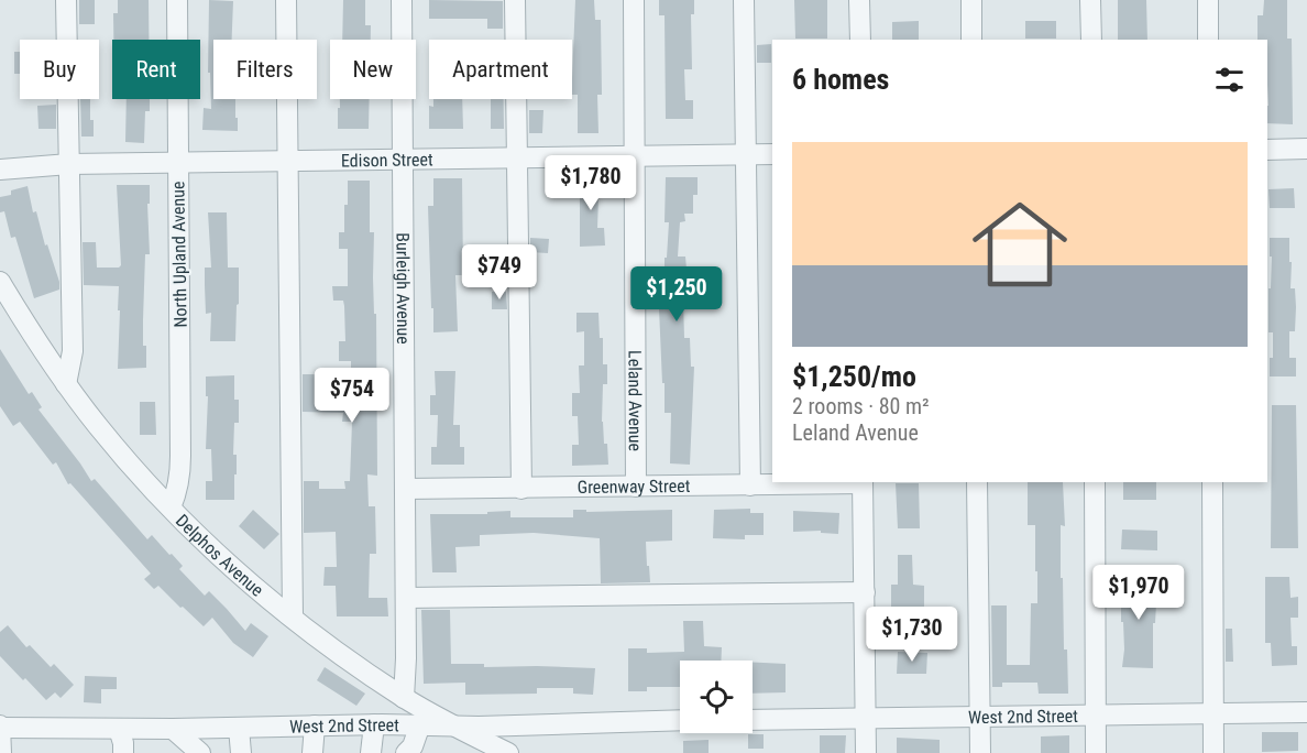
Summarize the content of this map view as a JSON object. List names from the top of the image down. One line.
{"streets":{"street":["Edison Street","North Upland Avenue","Burleigh Avenue","Leland Avenue","Greenway Street","Delphos Avenue","West 2nd Street"]},"crossings":[["Edison Street","North Upland Avenue"],["Edison Street","Burleigh Avenue"],["Edison Street","Leland Avenue"],["North Upland Avenue","Delphos Avenue"],["Burleigh Avenue","Greenway Street"],["Burleigh Avenue","Delphos Avenue"],["Leland Avenue","Greenway Street"],["Delphos Avenue","West 2nd Street"]],"page":{"chip":["Buy","Rent","Filters","New","Apartment"],"heading":"6 homes","list":[{"name":"$1,250/mo","note":"2 rooms · 80 m² · Leland Avenue"}],"price":["$1,780","$749","$1,250","$754","$1,970","$1,730"]}}
